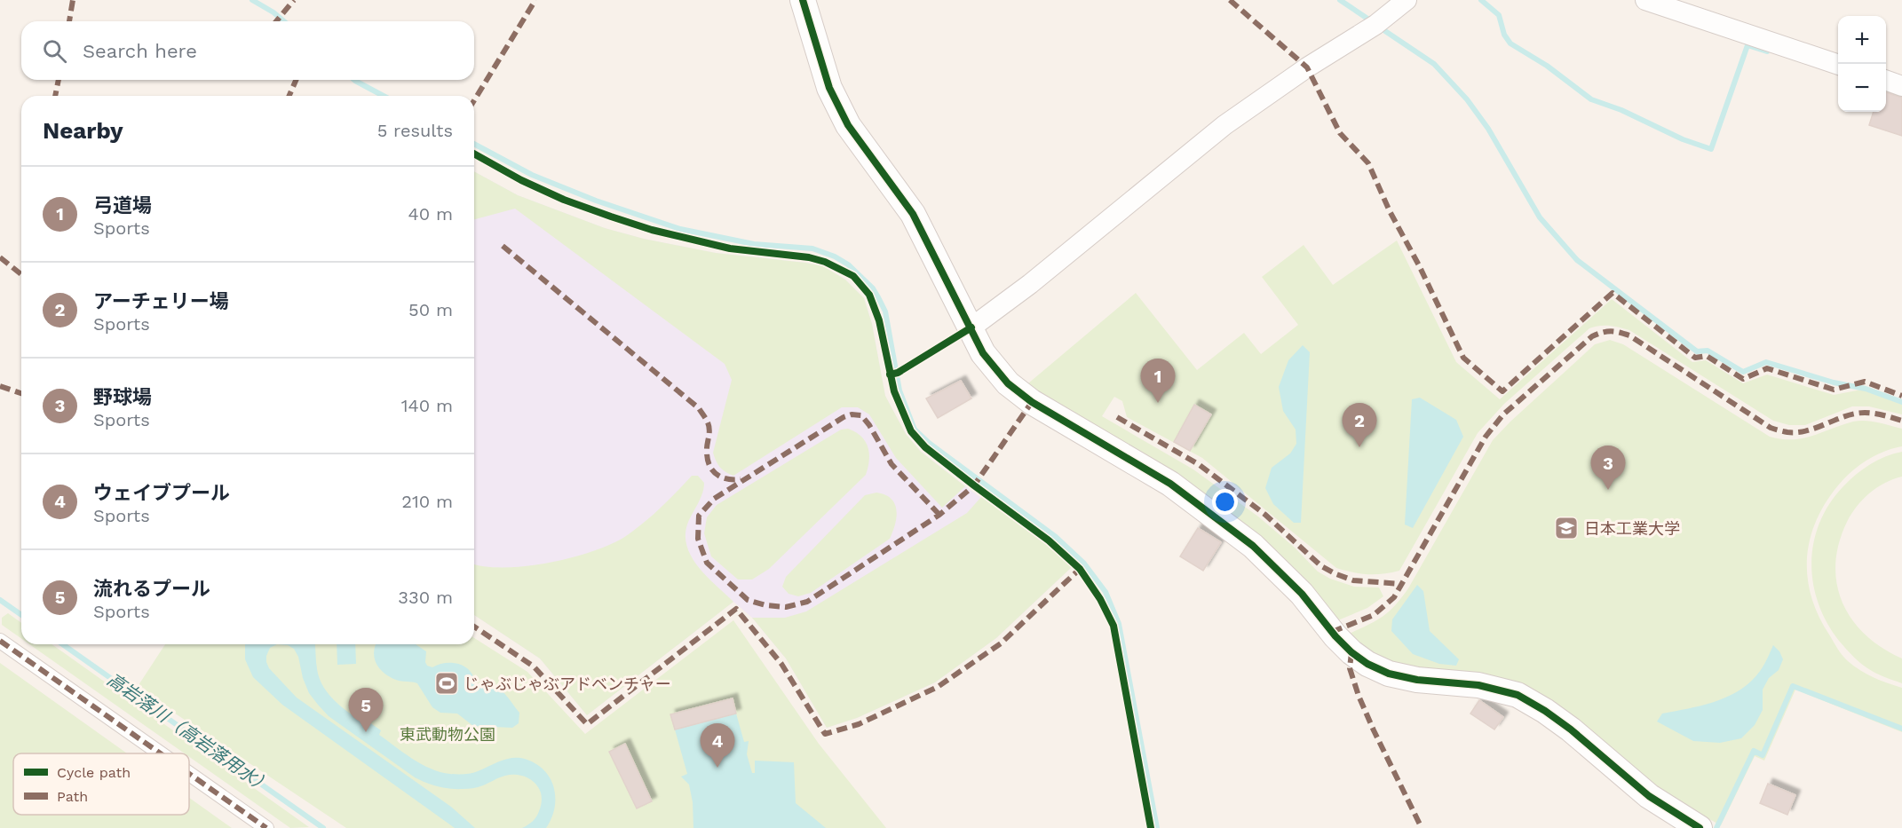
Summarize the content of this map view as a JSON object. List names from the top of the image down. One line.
{"water":["高岩落川（高岩落用水）"],"parks":["東武動物公園"],"places":{"school or university":["日本工業大学"],"sports":["じゃぶじゃぶアドベンチャー"]},"legend":["Cycle path","Path"],"page":{"map_buttons":["+","−"],"search":"Search here","heading":["Nearby","5 results"],"list":[{"mark":"1","name":"弓道場","note":"Sports","value":"40 m"},{"mark":"2","name":"アーチェリー場","note":"Sports","value":"50 m"},{"mark":"3","name":"野球場","note":"Sports","value":"140 m"},{"mark":"4","name":"ウェイブプール","note":"Sports","value":"210 m"},{"mark":"5","name":"流れるプール","note":"Sports","value":"330 m"}],"pins":["1","2","3","5","4"]}}
